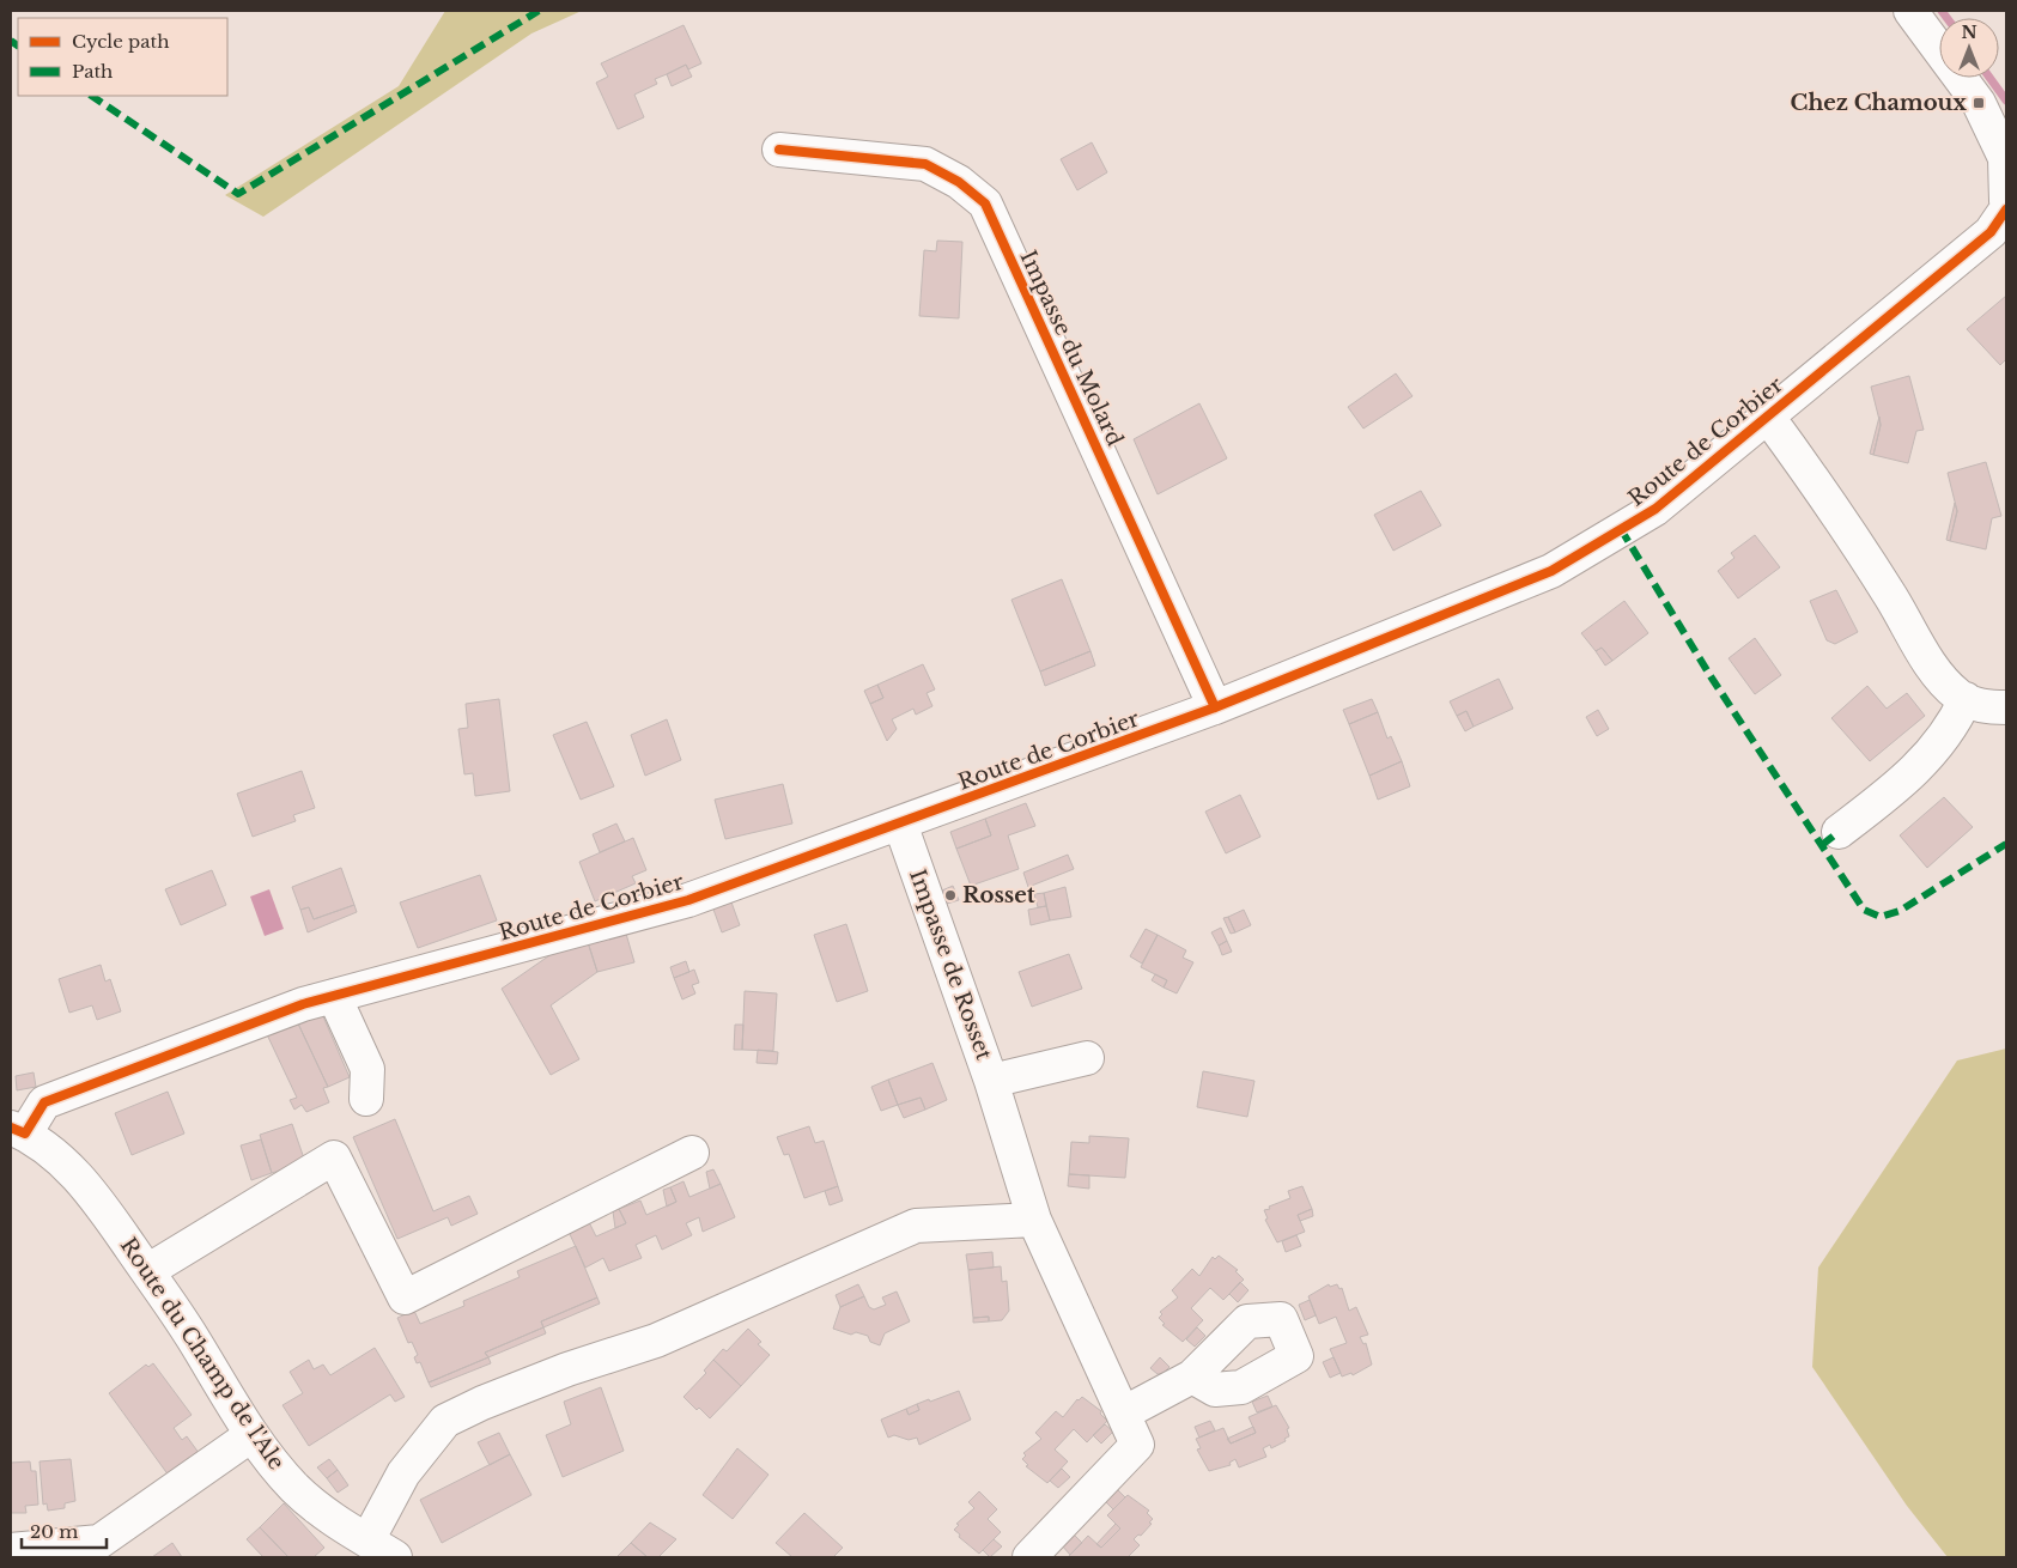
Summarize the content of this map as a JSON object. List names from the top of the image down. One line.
{"streets":{"street":["Impasse du Molard","Route de Corbier","Impasse de Rosset","Route du Champ de l'Ale"]},"crossings":[["Impasse du Molard","Route de Corbier"],["Route de Corbier","Impasse de Rosset"],["Route de Corbier","Route du Champ de l'Ale"]],"places":{"transit":["Chez Chamoux"],"other":["Rosset"]},"legend":["Cycle path","Path"],"scale_bar":"20 m","north":"top"}
